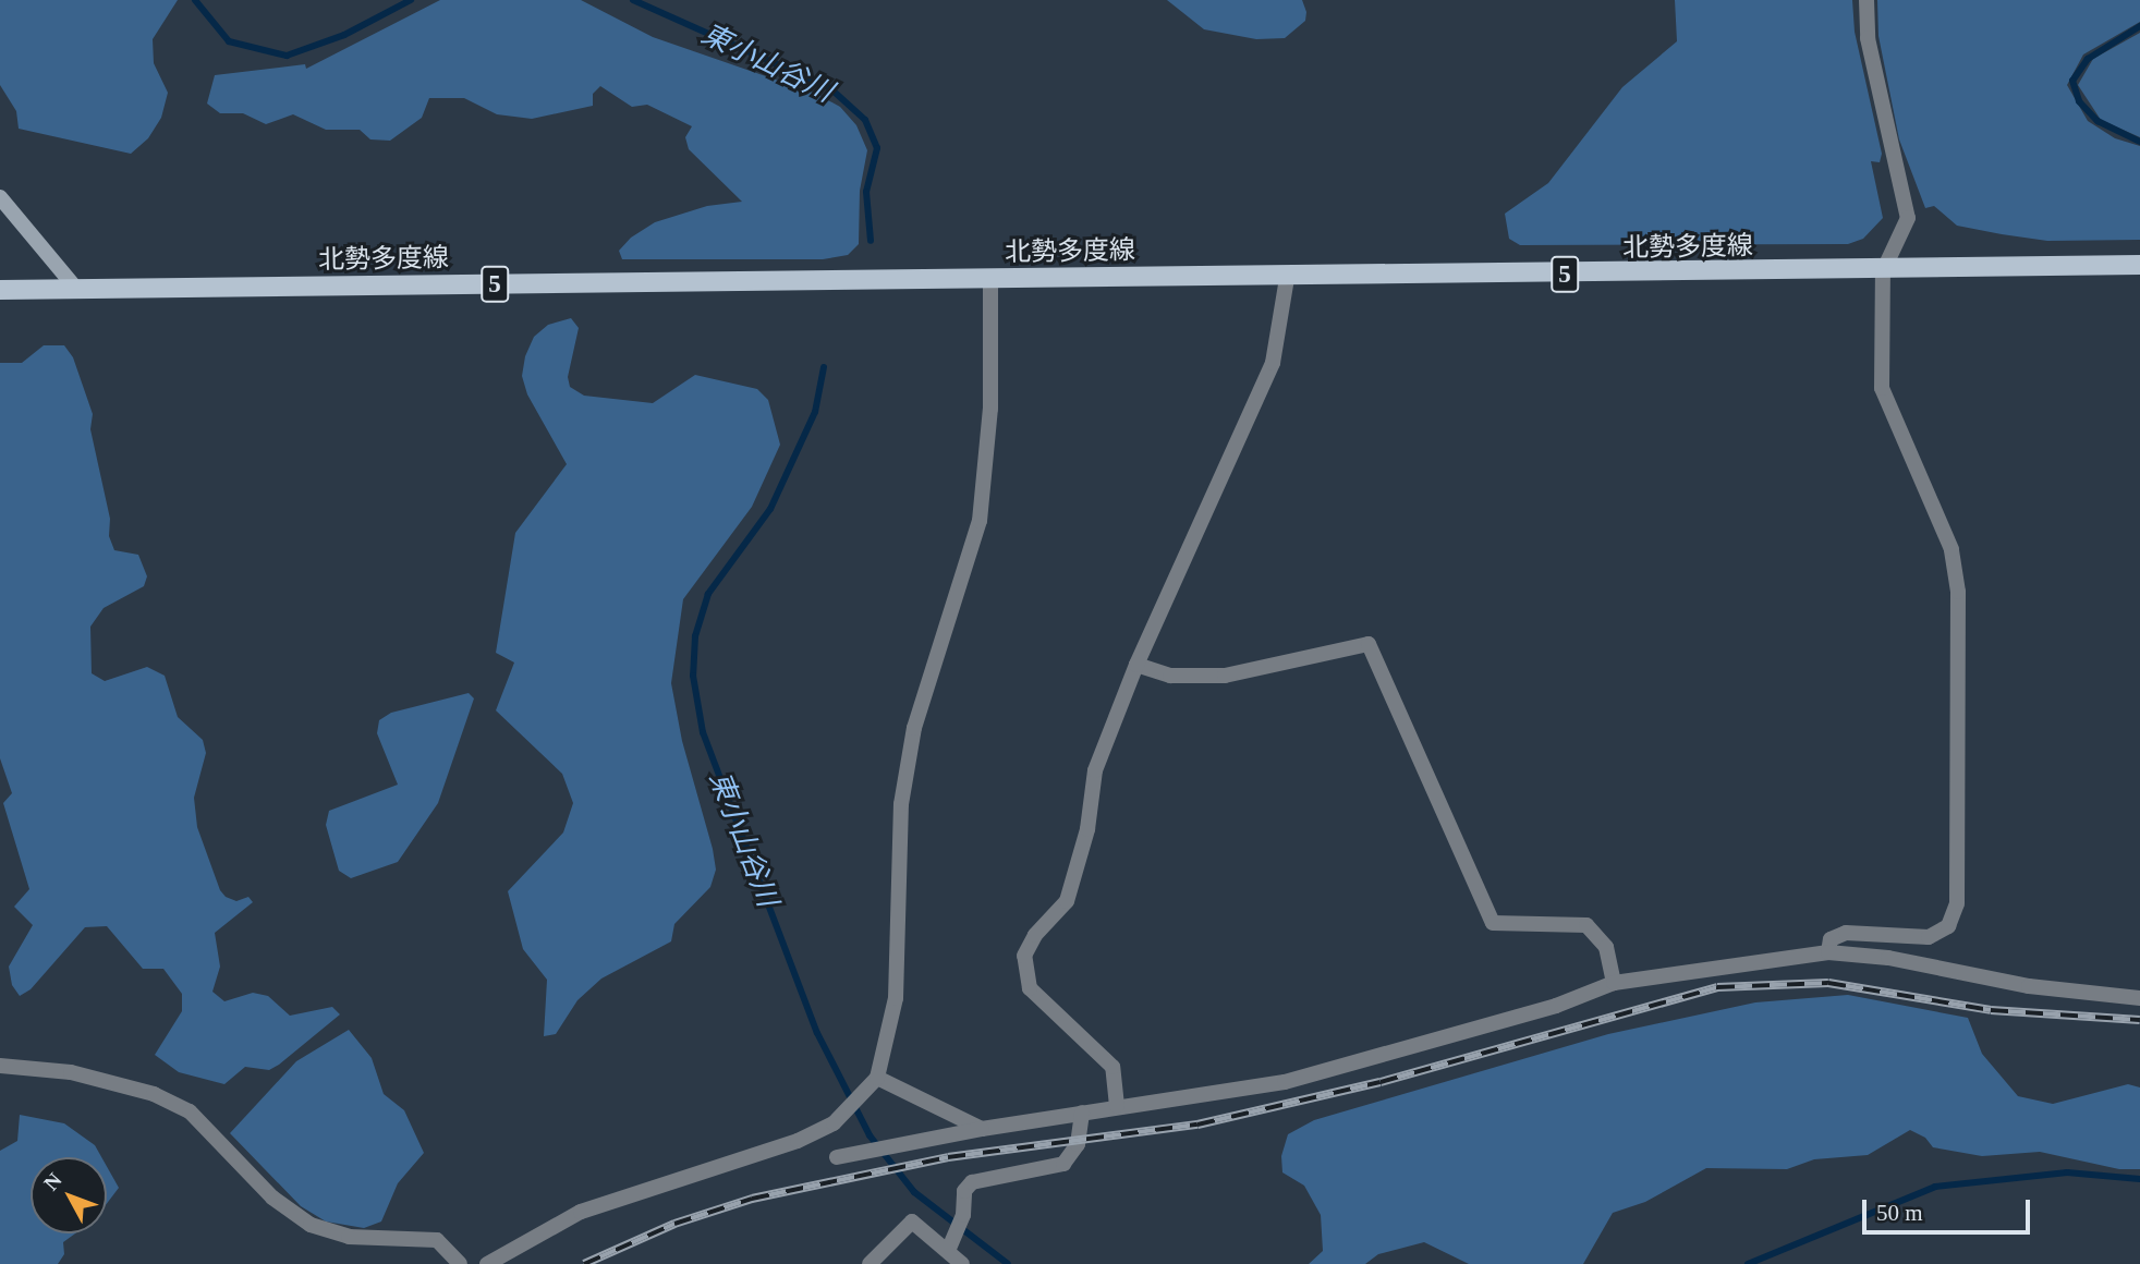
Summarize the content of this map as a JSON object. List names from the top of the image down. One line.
{"streets":{"main road":["北勢多度線","5"]},"water":["東小山谷川"],"scale_bar":"50 m","north":"top left"}
